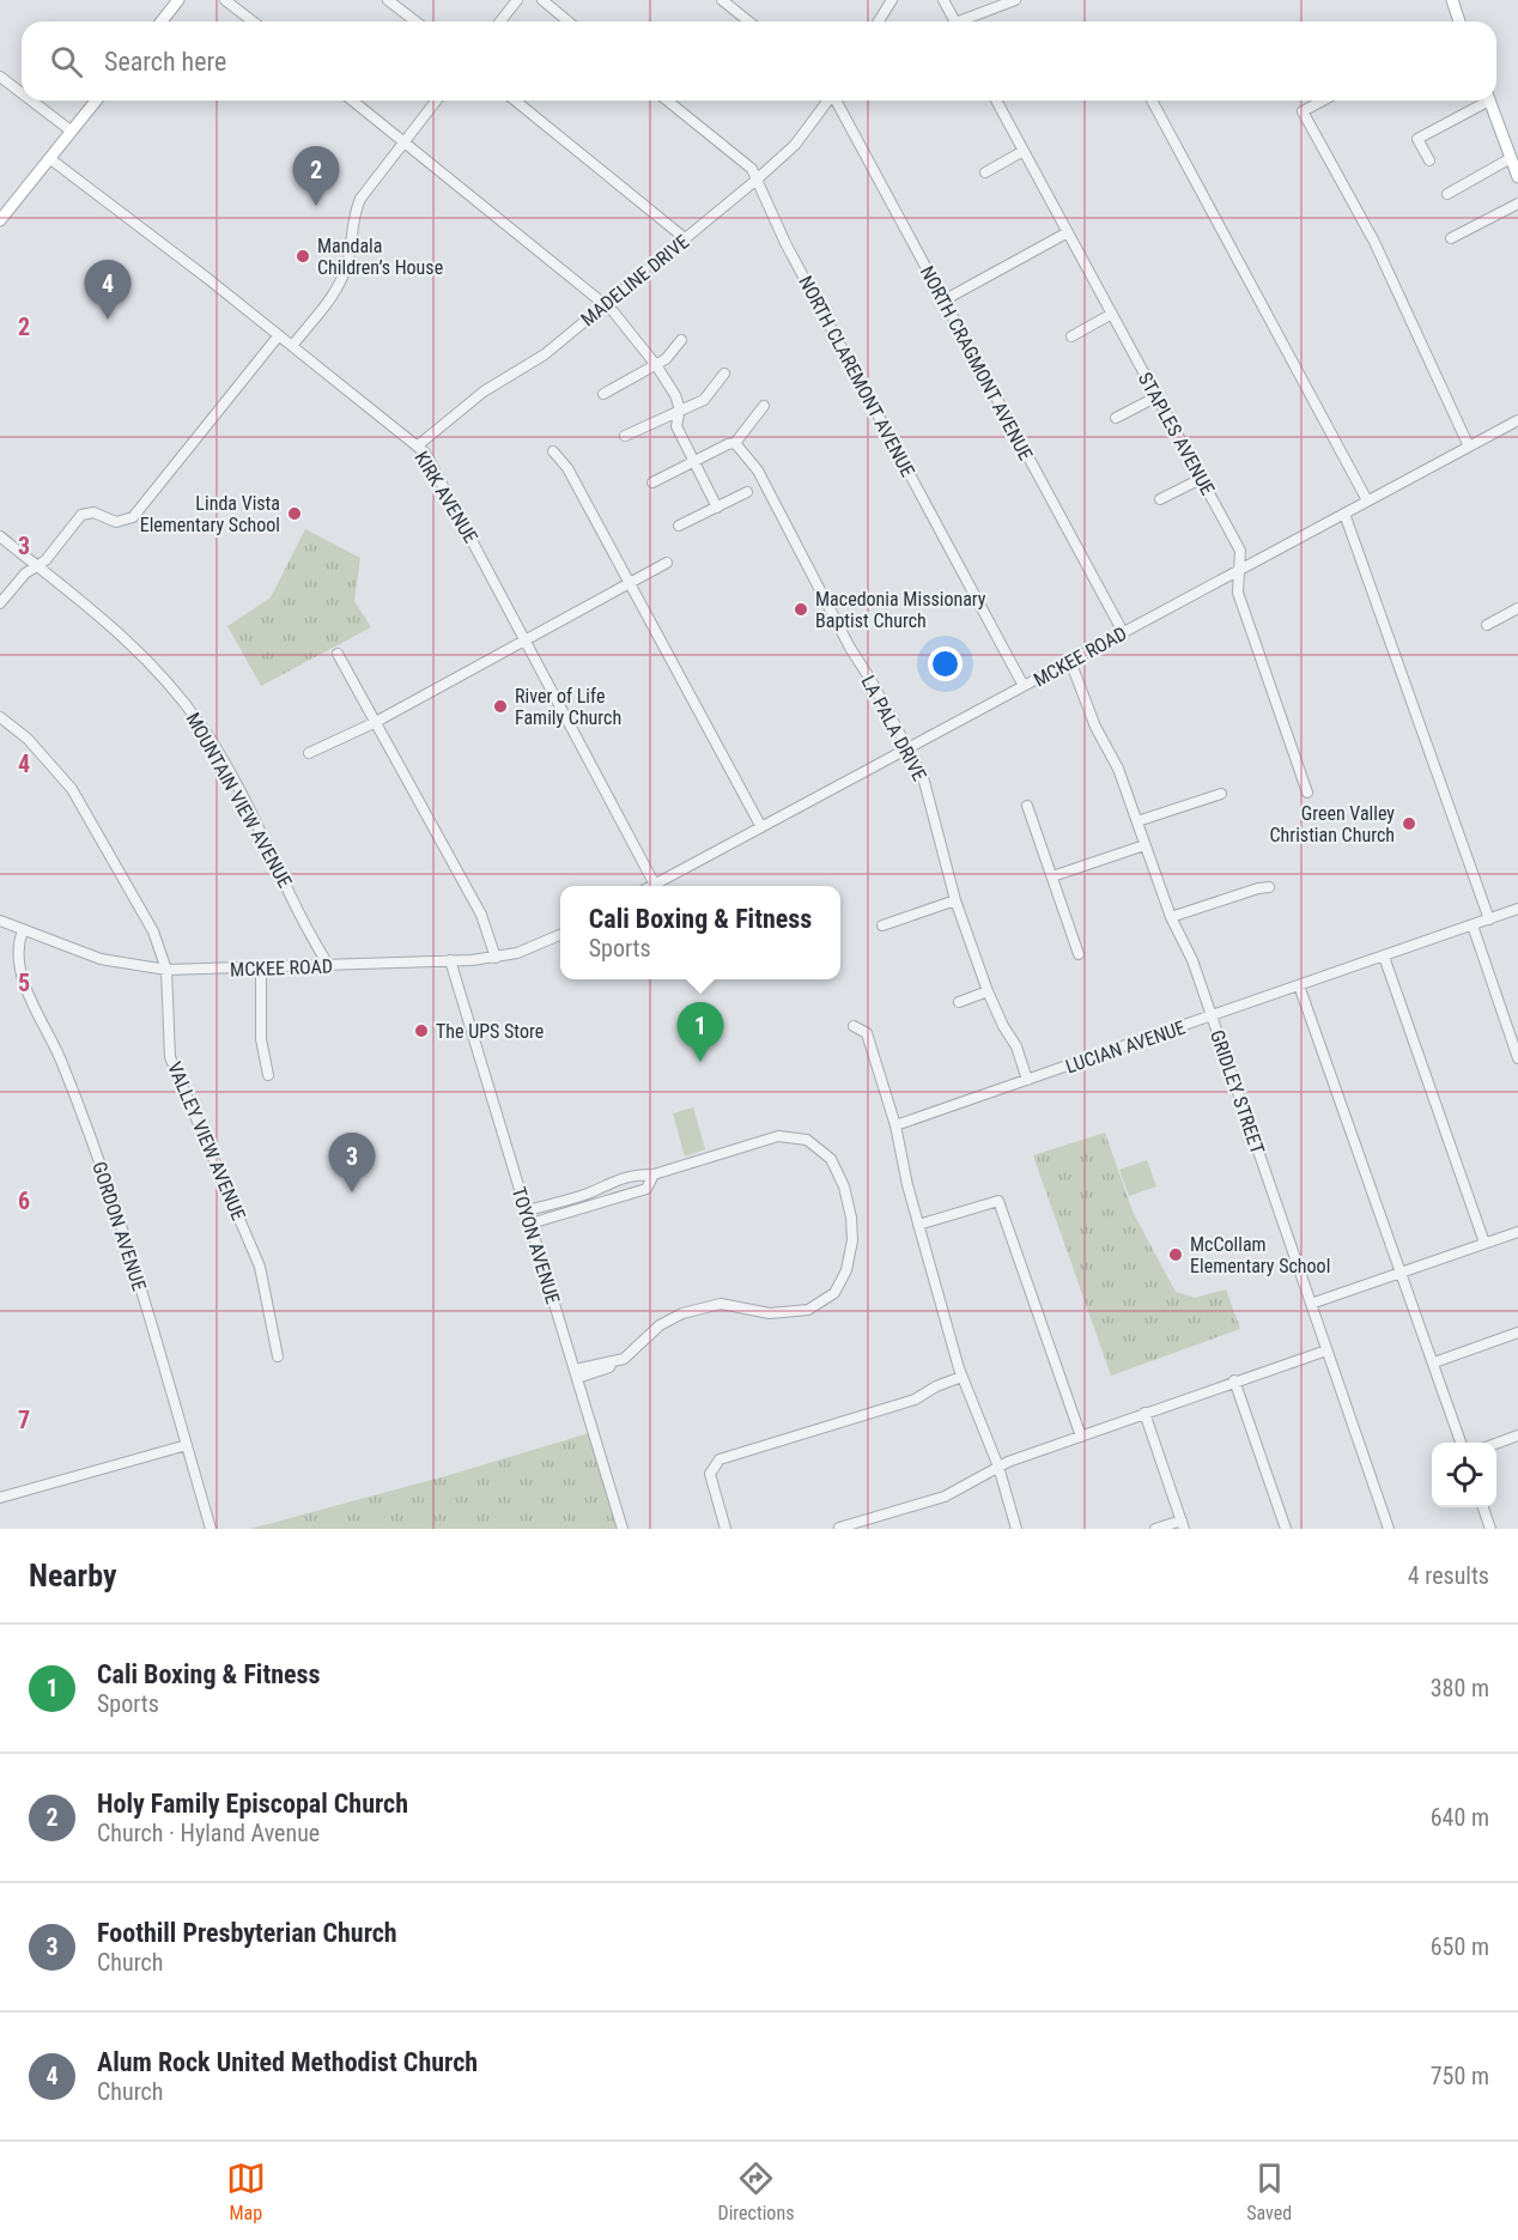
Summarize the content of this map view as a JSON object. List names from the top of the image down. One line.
{"streets":{"street":["MADELINE DRIVE","NORTH CRAGMONT AVENUE","NORTH CLAREMONT AVENUE","STAPLES AVENUE","KIRK AVENUE","MCKEE ROAD","LA PALA DRIVE","MOUNTAIN VIEW AVENUE","LUCIAN AVENUE","GRIDLEY STREET","VALLEY VIEW AVENUE","GORDON AVENUE","TOYON AVENUE"]},"crossings":[["MADELINE DRIVE","NORTH CLAREMONT AVENUE"],["MADELINE DRIVE","KIRK AVENUE"],["NORTH CRAGMONT AVENUE","MCKEE ROAD"],["NORTH CLAREMONT AVENUE","MCKEE ROAD"],["STAPLES AVENUE","MCKEE ROAD"],["KIRK AVENUE","MCKEE ROAD"],["MCKEE ROAD","LA PALA DRIVE"],["MCKEE ROAD","MOUNTAIN VIEW AVENUE"],["MCKEE ROAD","GRIDLEY STREET"],["MCKEE ROAD","VALLEY VIEW AVENUE"],["MCKEE ROAD","GORDON AVENUE"],["MCKEE ROAD","TOYON AVENUE"],["LA PALA DRIVE","LUCIAN AVENUE"],["LUCIAN AVENUE","GRIDLEY STREET"]],"places":["Mandala Children’s House","Linda Vista Elementary School","Macedonia Missionary Baptist Church","River of Life Family Church","Green Valley Christian Church","The UPS Store","McCollam Elementary School"],"page":{"search":"Search here","pins":["2","4","1","3"],"popup":["Cali Boxing & Fitness","Sports"],"heading":["Nearby","4 results"],"list":[{"mark":"1","name":"Cali Boxing & Fitness","note":"Sports","value":"380 m"},{"mark":"2","name":"Holy Family Episcopal Church","note":"Church · Hyland Avenue","value":"640 m"},{"mark":"3","name":"Foothill Presbyterian Church","note":"Church","value":"650 m"},{"mark":"4","name":"Alum Rock United Methodist Church","note":"Church","value":"750 m"}],"nav":["Map","Directions","Saved"]},"grid":{"rows":["2","3","4","5","6","7"]}}
